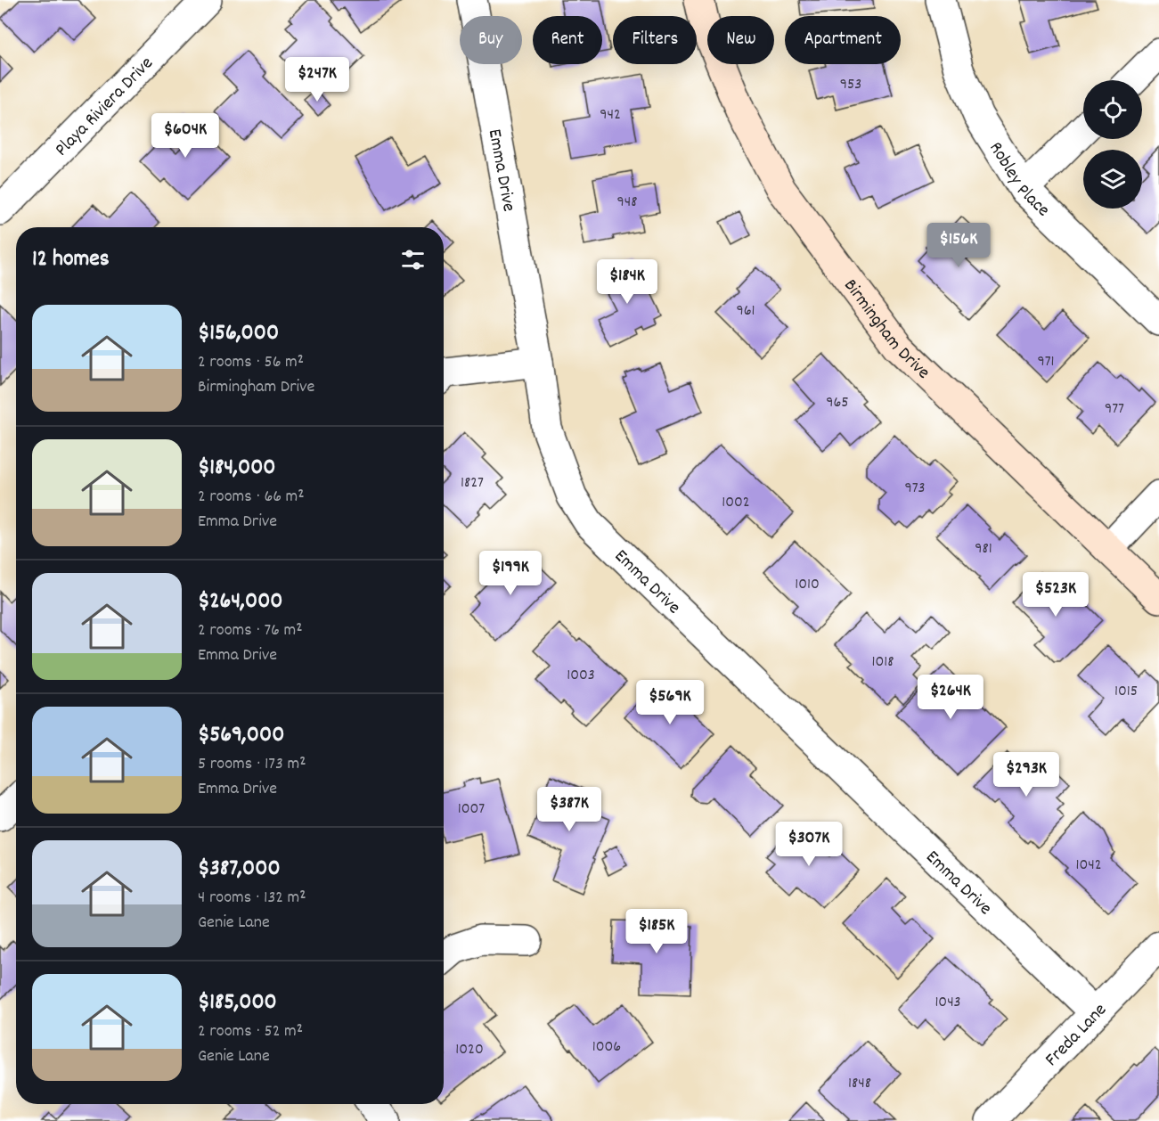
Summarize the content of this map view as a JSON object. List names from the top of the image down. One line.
{"streets":{"main road":["Birmingham Drive"],"street":["Playa Riviera Drive","Emma Drive","Robley Place","Freda Lane"]},"crossings":[["Emma Drive","Freda Lane"]],"house_numbers":["953","942","948","961","971","965","977","1827","973","1002","981","1010","1018","1003","1015","1007","1042","1043","1006","1020","1848"],"page":{"chip":["Buy","Rent","Filters","New","Apartment"],"price":["$247K","$604K","$156K","$184K","$199K","$523K","$264K","$569K","$293K","$387K","$307K","$185K"],"heading":"12 homes","list":[{"name":"$156,000","note":"2 rooms · 56 m² · Birmingham Drive"},{"name":"$184,000","note":"2 rooms · 66 m² · Emma Drive"},{"name":"$264,000","note":"2 rooms · 76 m² · Emma Drive"},{"name":"$569,000","note":"5 rooms · 173 m² · Emma Drive"},{"name":"$387,000","note":"4 rooms · 132 m² · Genie Lane"},{"name":"$185,000","note":"2 rooms · 52 m² · Genie Lane"}]}}
